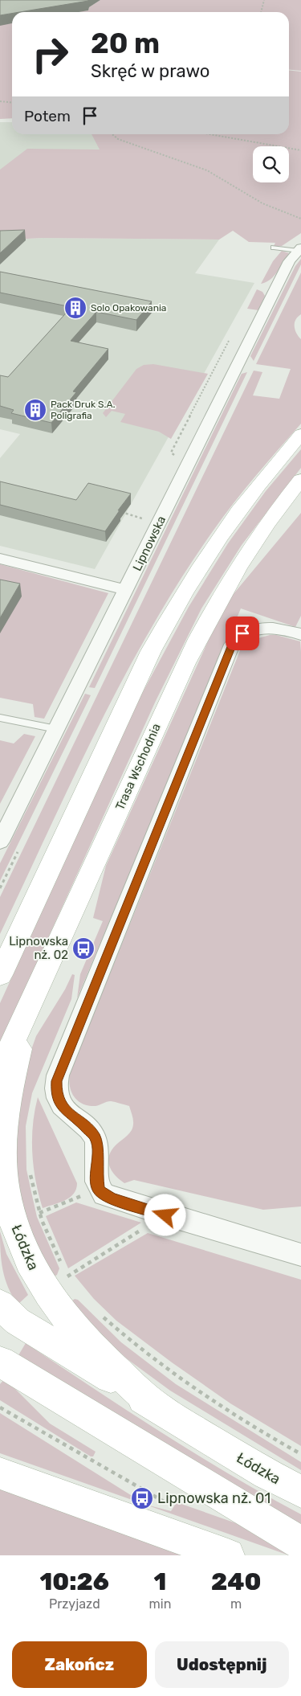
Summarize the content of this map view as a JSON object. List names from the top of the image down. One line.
{"streets":{"main road":["Trasa Wschodnia","Łódzka"],"street":["Lipnowska"]},"crossings":[["Trasa Wschodnia","Łódzka"]],"places":{"building":["Solo Opakowania","Pack Druk S.A. Poligrafia"],"bus stop":["Lipnowska nż. 02","Lipnowska nż. 01"]},"page":{"turn":["20 m","Skręć w prawo"],"then":"Potem","eta":["10:26","Przyjazd","1","min","240","m"],"buttons":["Zakończ","Udostępnij"]}}
